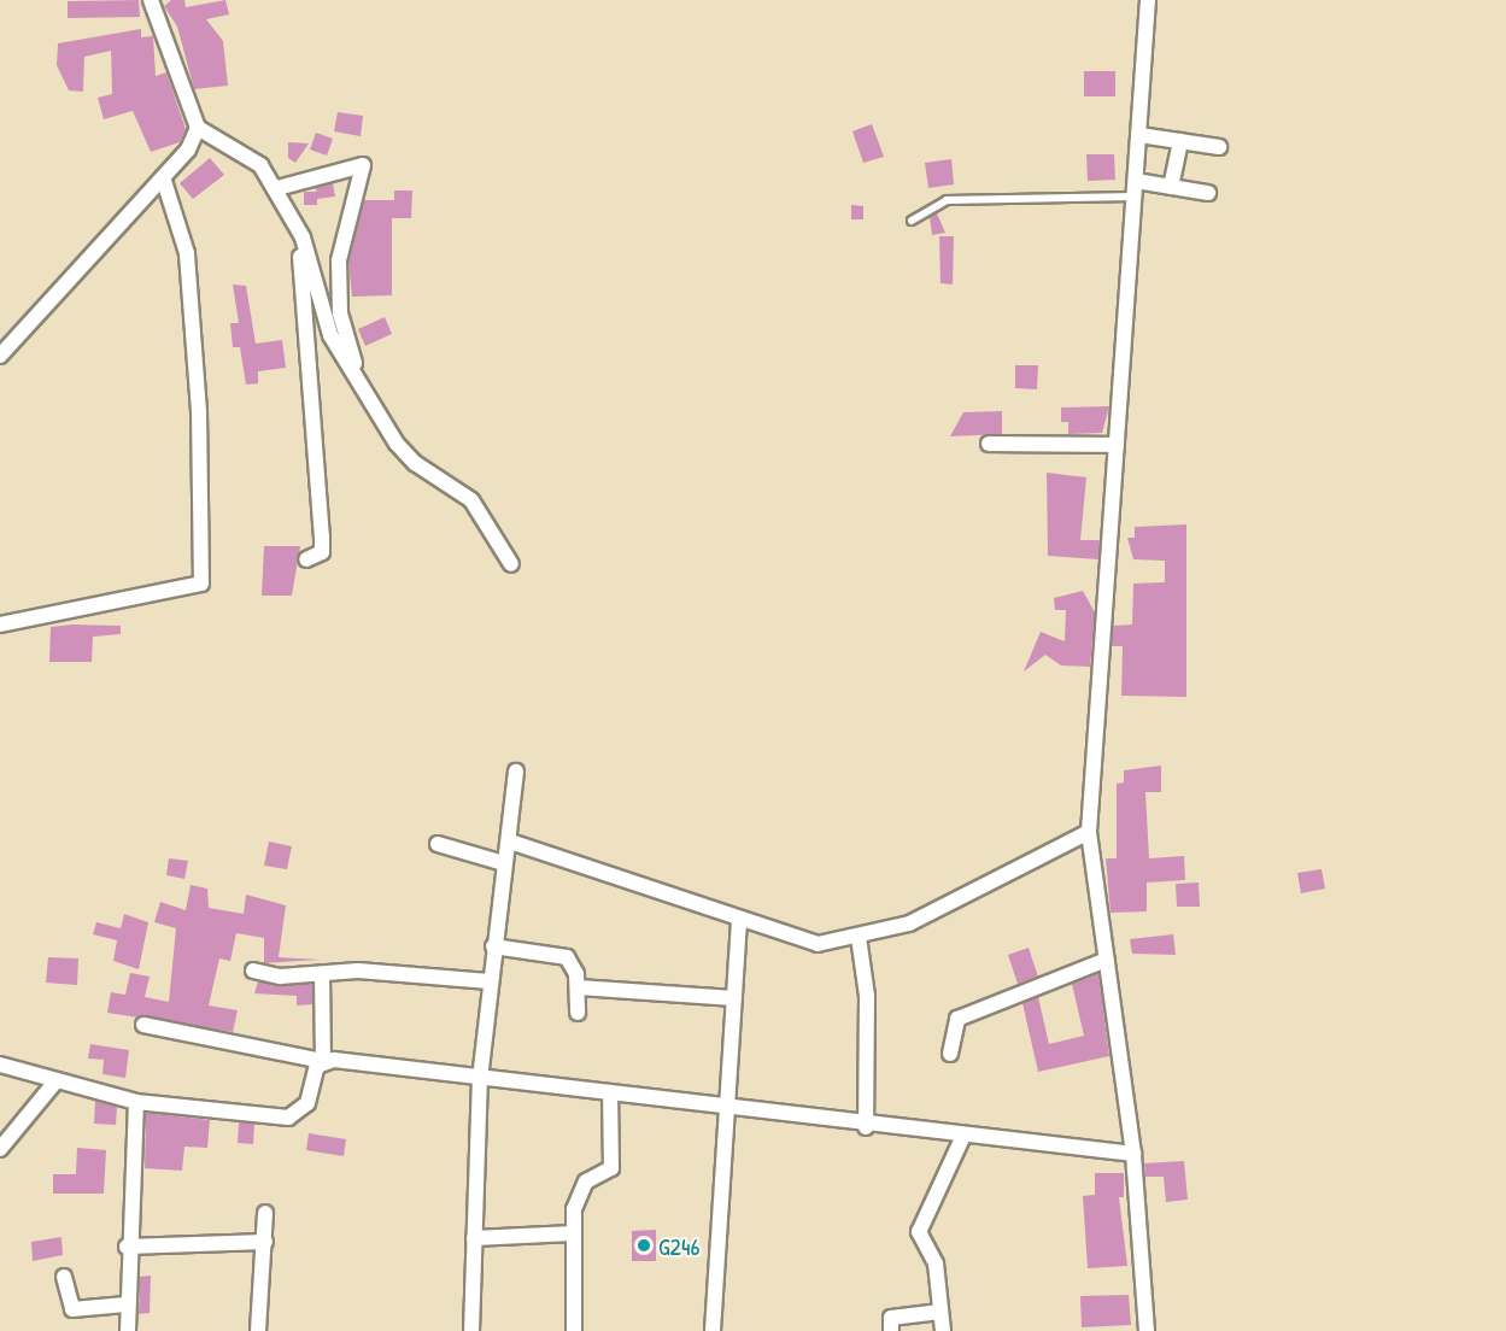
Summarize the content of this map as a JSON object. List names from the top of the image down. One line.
{"places":["G246"]}
